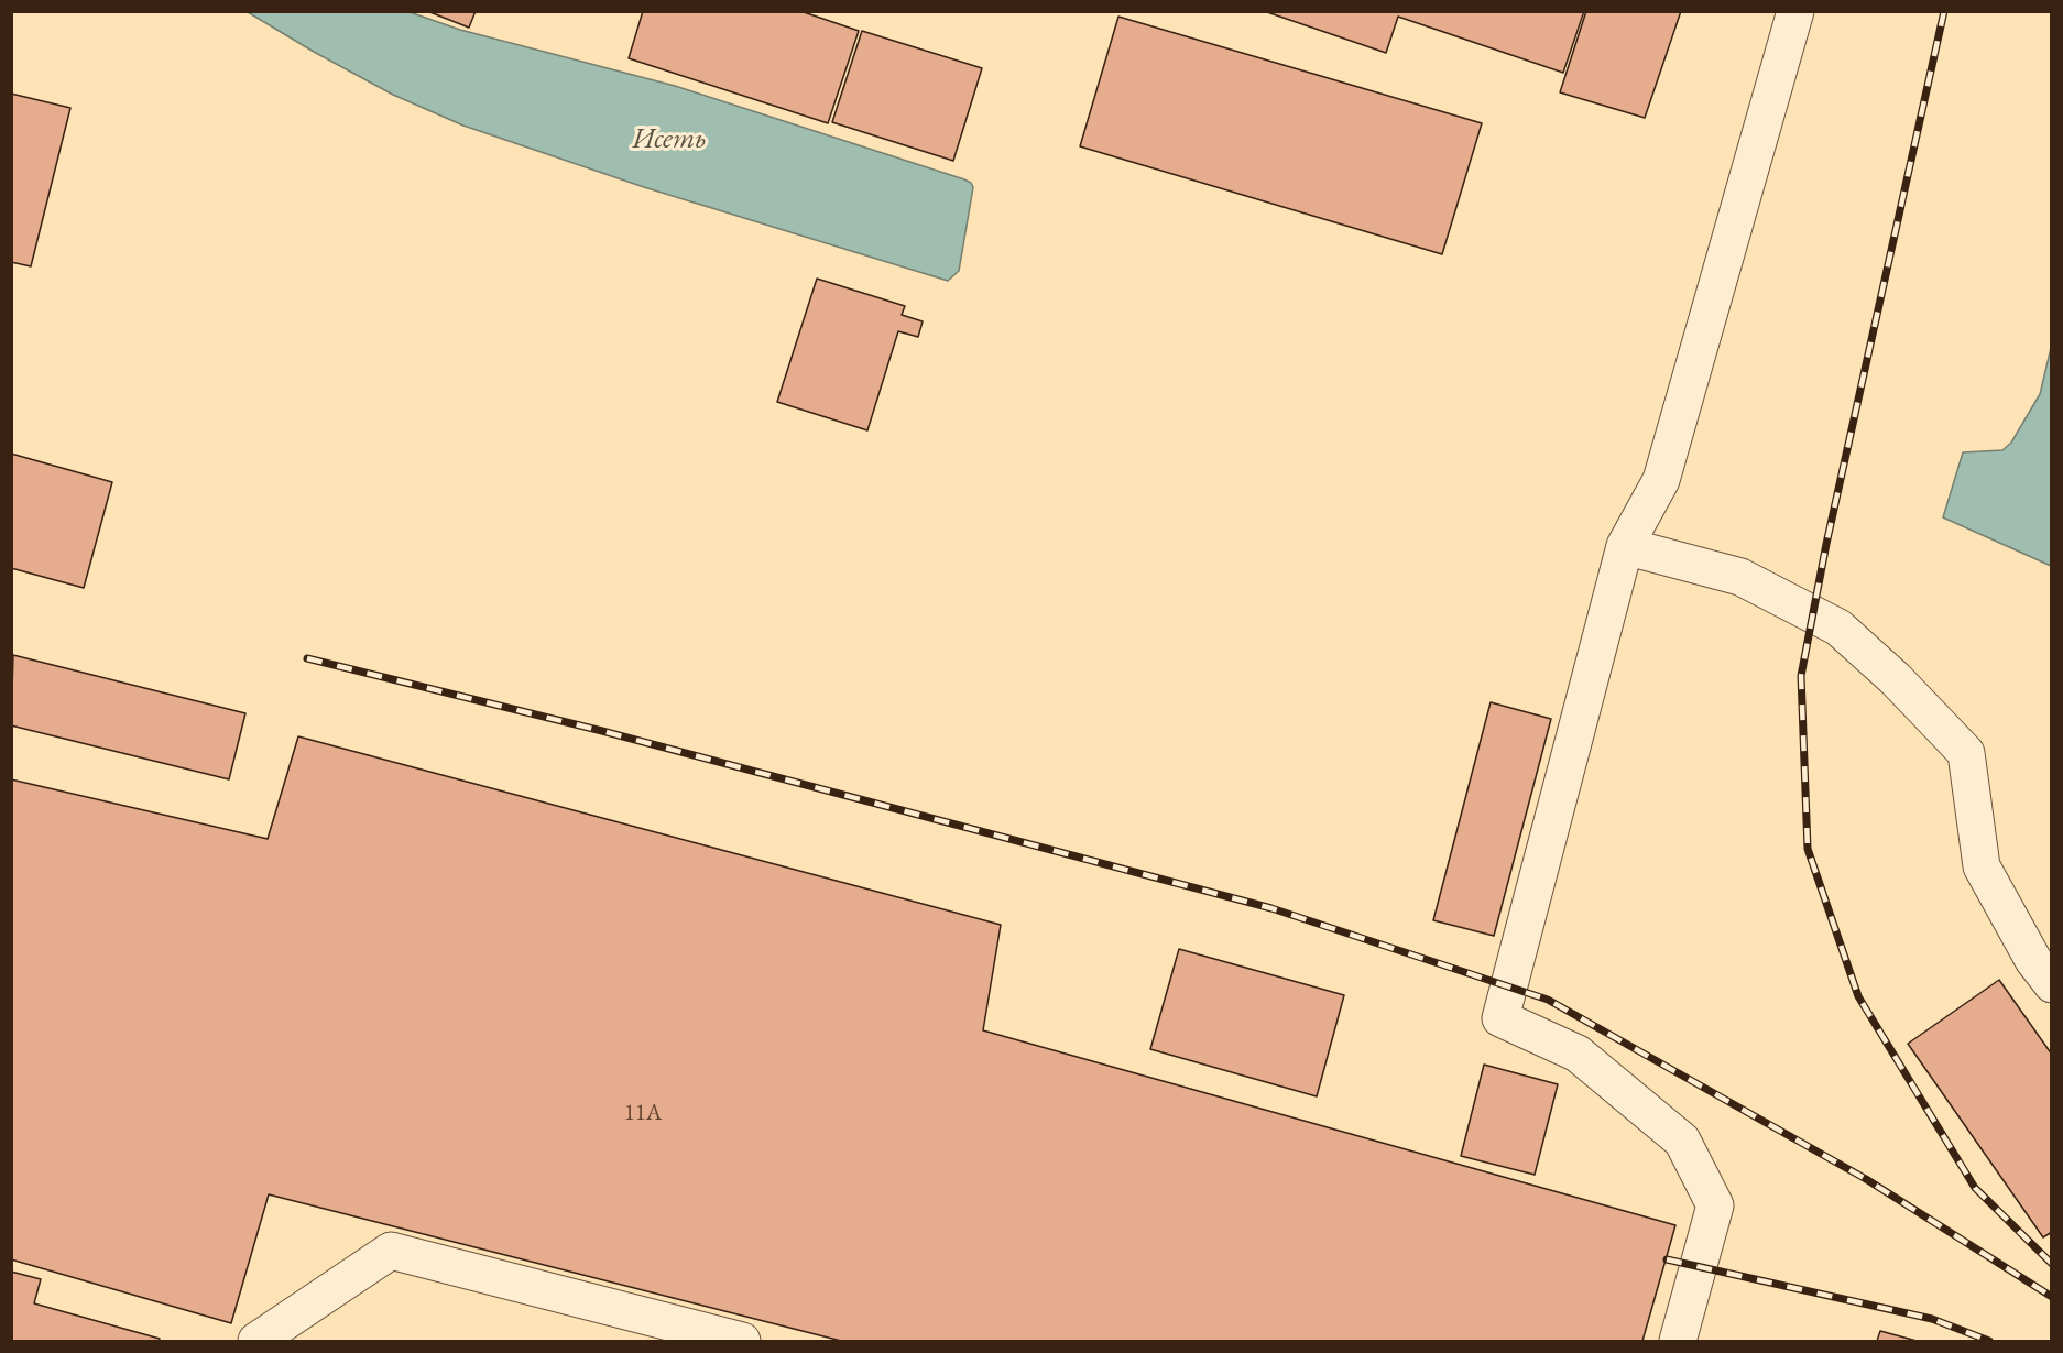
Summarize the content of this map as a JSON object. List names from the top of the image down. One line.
{"water":["Исеть"],"house_numbers":["11А"]}
